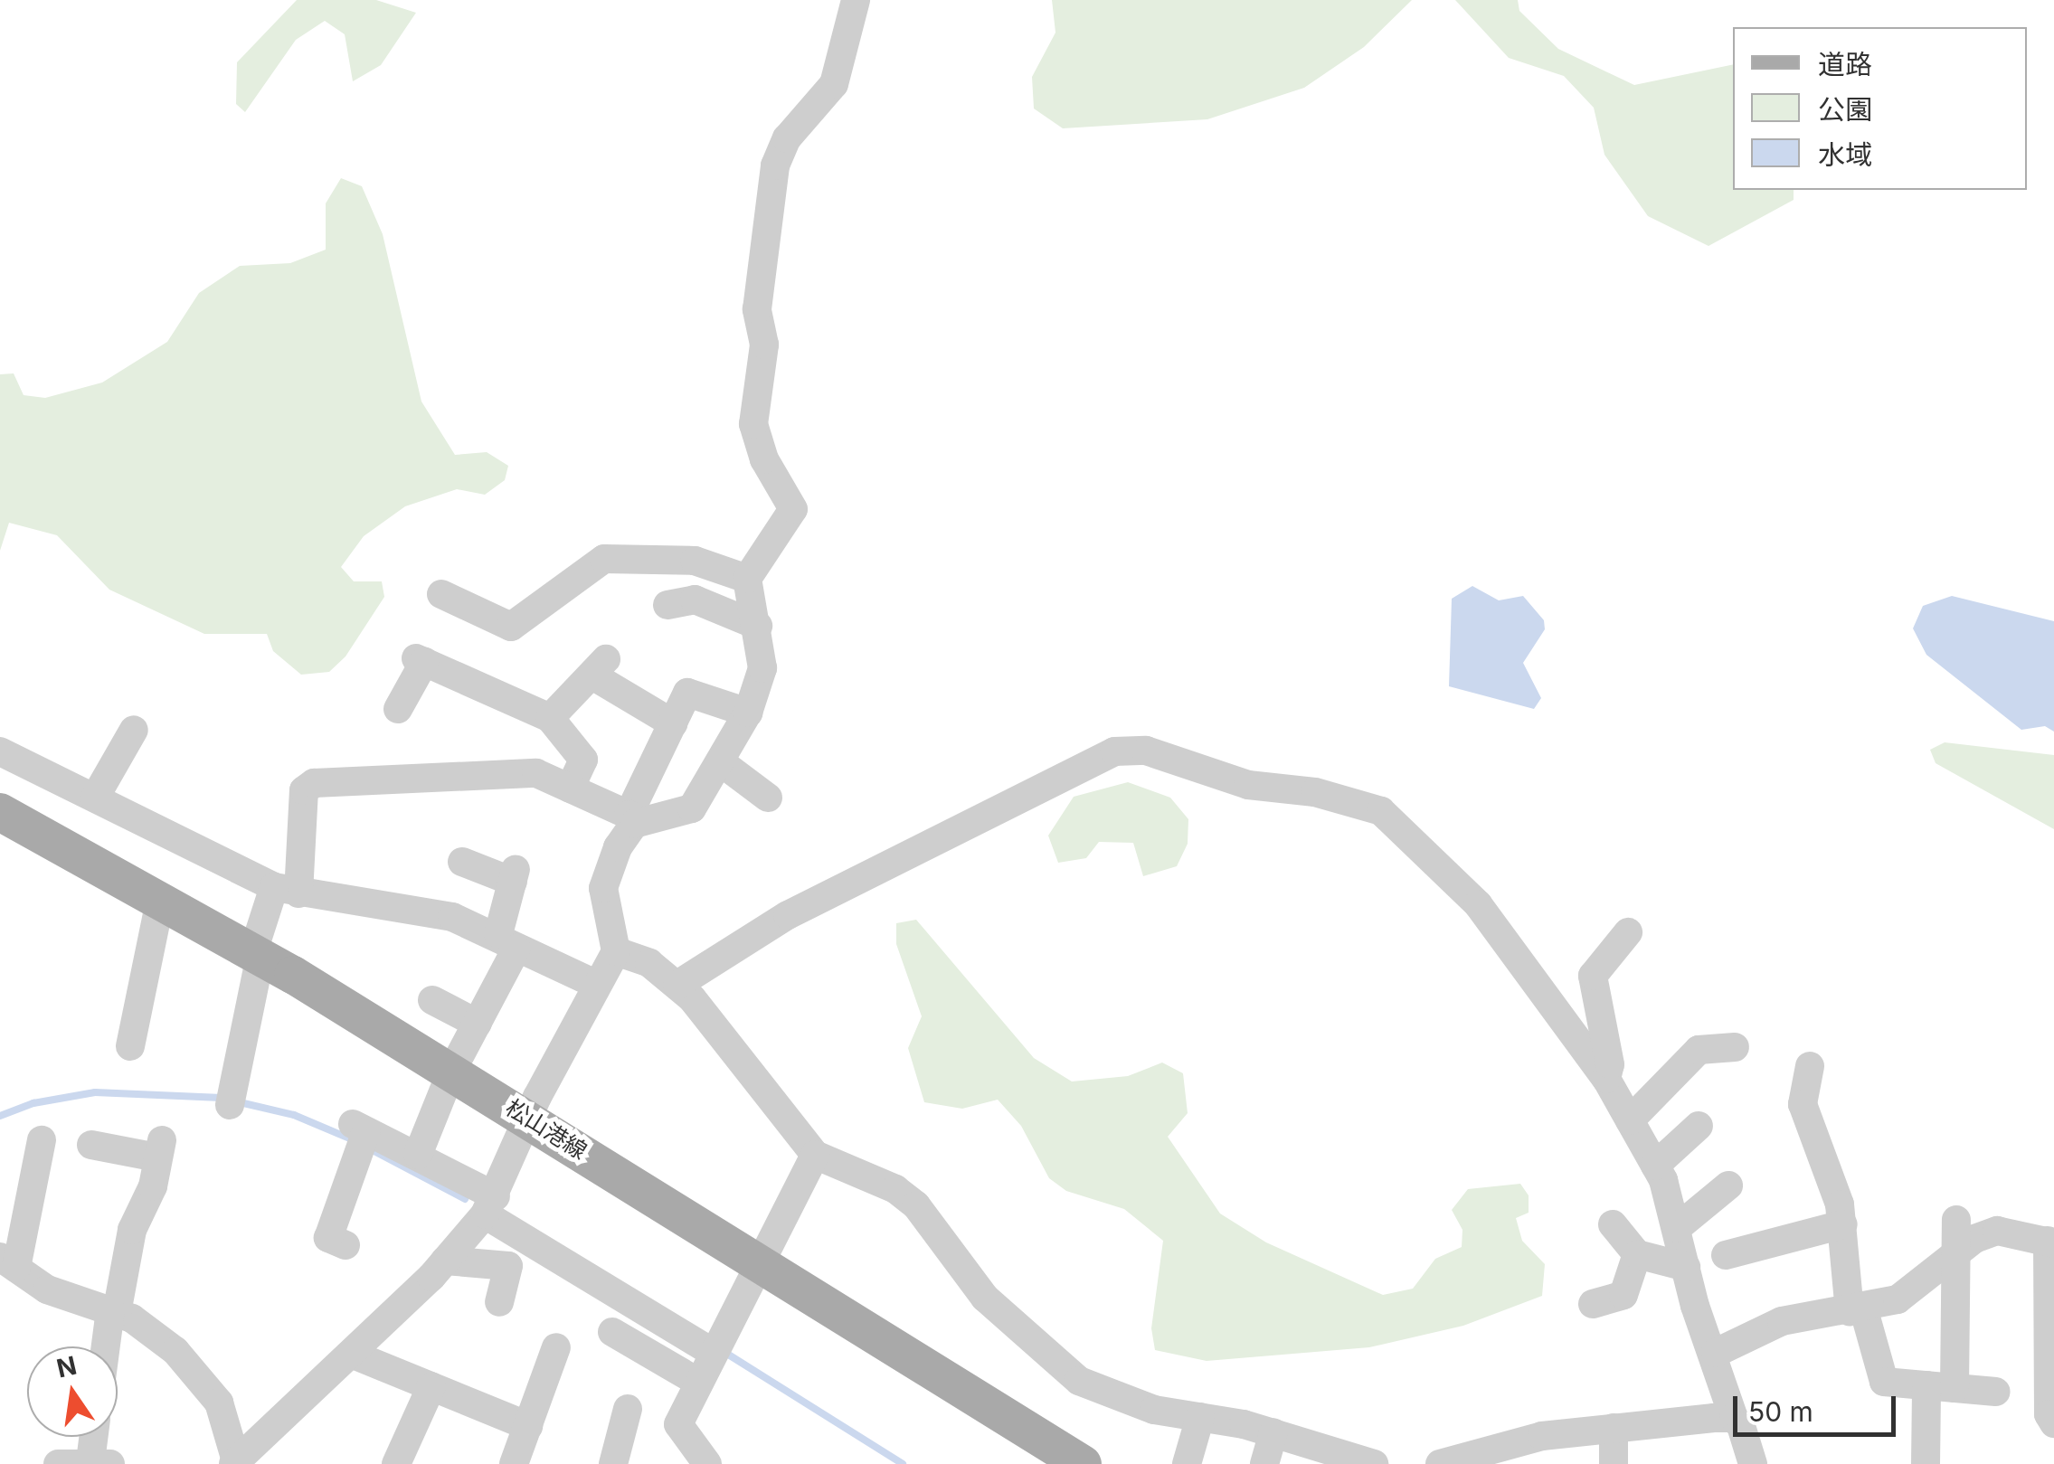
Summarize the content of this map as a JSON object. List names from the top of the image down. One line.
{"streets":{"main road":["松山港線"]},"legend":["道路","公園","水域"],"scale_bar":"50 m","north":"top"}
